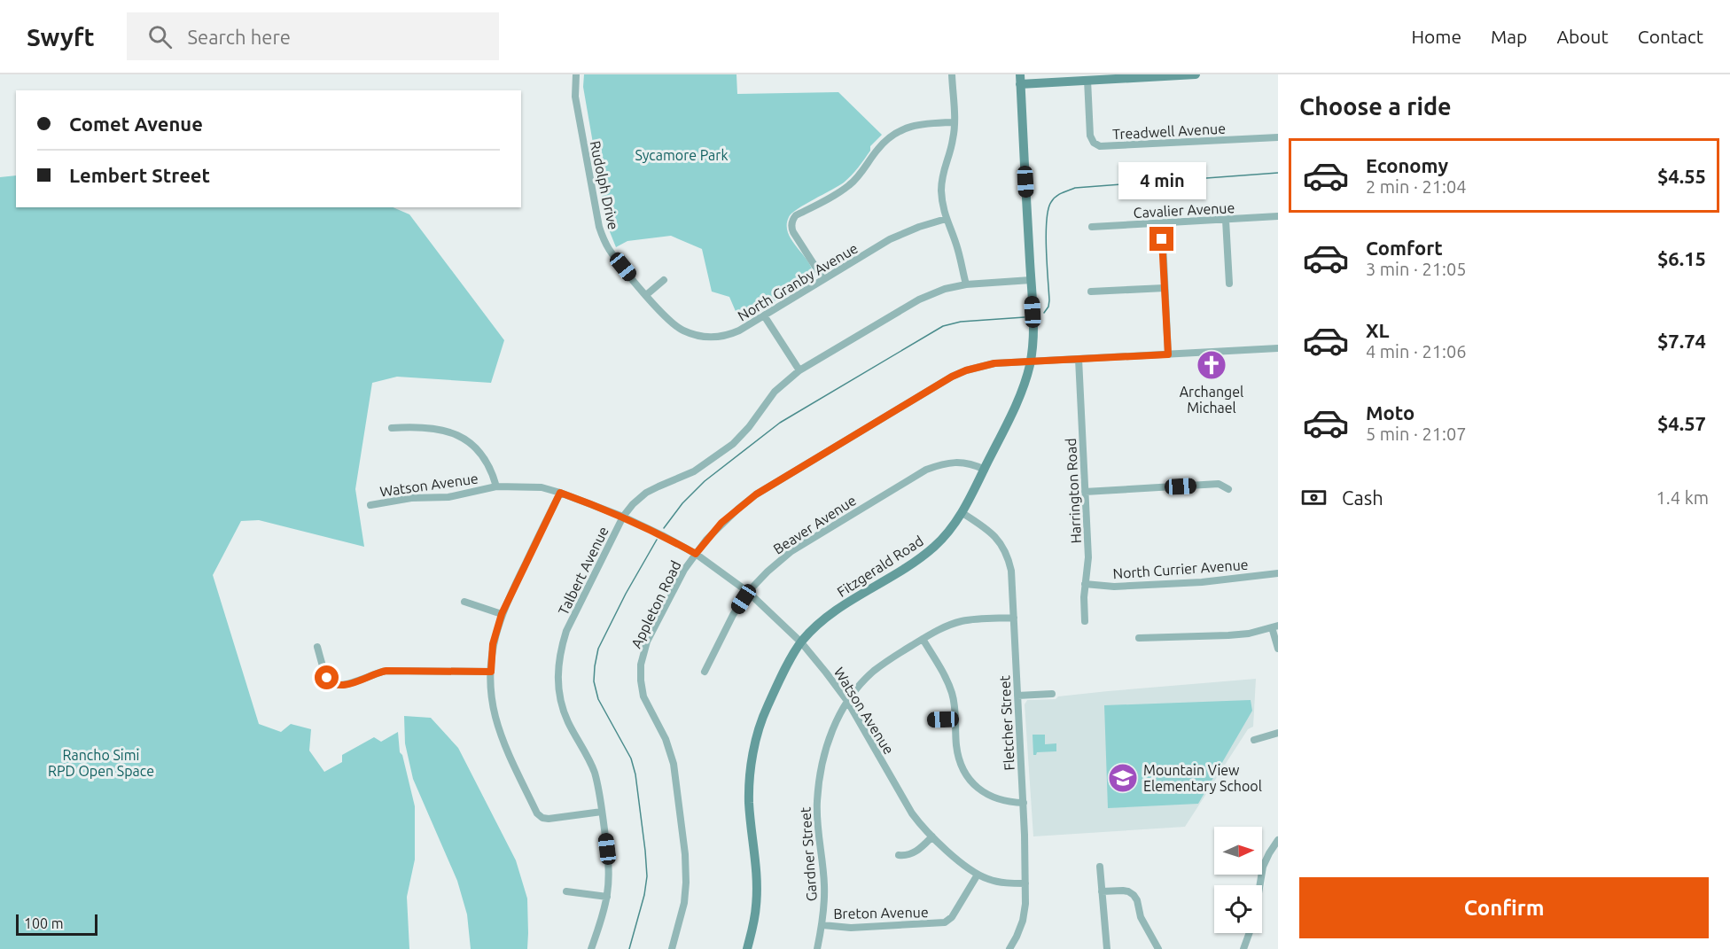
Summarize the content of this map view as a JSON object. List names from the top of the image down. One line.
{"streets":{"main road":["Fitzgerald Road"],"street":["Treadwell Avenue","Rudolph Drive","Cavalier Avenue","North Granby Avenue","Watson Avenue","Harrington Road","Beaver Avenue","North Currier Avenue","Talbert Avenue","Appleton Road","Fletcher Street","Gardner Street","Breton Avenue"]},"crossings":[["Rudolph Drive","North Granby Avenue"],["Watson Avenue","Beaver Avenue"],["Watson Avenue","Fitzgerald Road"],["Watson Avenue","Talbert Avenue"],["Watson Avenue","Appleton Road"],["Watson Avenue","Fletcher Street"],["Watson Avenue","Gardner Street"],["Watson Avenue","Breton Avenue"],["Harrington Road","North Currier Avenue"],["Harrington Road","Appleton Road"],["Beaver Avenue","Fitzgerald Road"],["Fitzgerald Road","Talbert Avenue"],["Fitzgerald Road","Appleton Road"],["Fitzgerald Road","Fletcher Street"],["Fletcher Street","Gardner Street"],["Gardner Street","Breton Avenue"]],"parks":["Sycamore Park","Rancho Simi RPD Open Space"],"places":{"church":["Archangel Michael"],"school or university":["Mountain View Elementary School"]},"scale_bar":"100 m","north":"right","page":{"header":"Swyft","search":"Search here","nav":["Home","Map","About","Contact"],"heading":"Choose a ride","banner":["Comet Avenue","Lembert Street"],"list":[{"name":"Economy","note":"2 min · 21:04","value":"$4.55"},{"name":"Comfort","note":"3 min · 21:05","value":"$6.15"},{"name":"XL","note":"4 min · 21:06","value":"$7.74"},{"name":"Moto","note":"5 min · 21:07","value":"$4.57"}],"bubble":"4 min","pay":["Cash","1.4 km"],"buttons":"Confirm","scale":"100 m"}}
